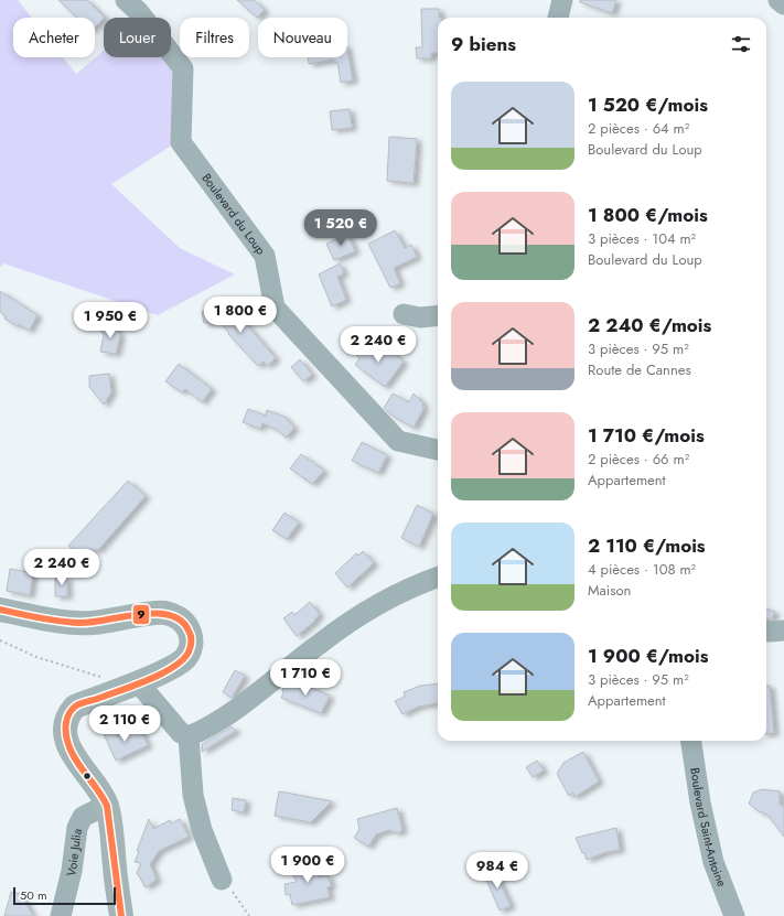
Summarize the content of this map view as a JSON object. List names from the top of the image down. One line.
{"streets":{"street":["Boulevard du Loup","Boulevard Saint-Antoine","Voie Julia"]},"lines":["transit line 9"],"scale_bar":"50 m","page":{"chip":["Acheter","Louer","Filtres","Nouveau"],"heading":"9 biens","list":[{"name":"1 520 €/mois","note":"2 pièces · 64 m² · Boulevard du Loup"},{"name":"1 800 €/mois","note":"3 pièces · 104 m² · Boulevard du Loup"},{"name":"2 240 €/mois","note":"3 pièces · 95 m² · Route de Cannes"},{"name":"1 710 €/mois","note":"2 pièces · 66 m² · Appartement"},{"name":"2 110 €/mois","note":"4 pièces · 108 m² · Maison"},{"name":"1 900 €/mois","note":"3 pièces · 95 m² · Appartement"}],"price":["1 520 €","1 800 €","1 950 €","2 240 €","2 240 €","1 710 €","2 110 €","1 900 €","984 €"],"scale":"50 m"}}
